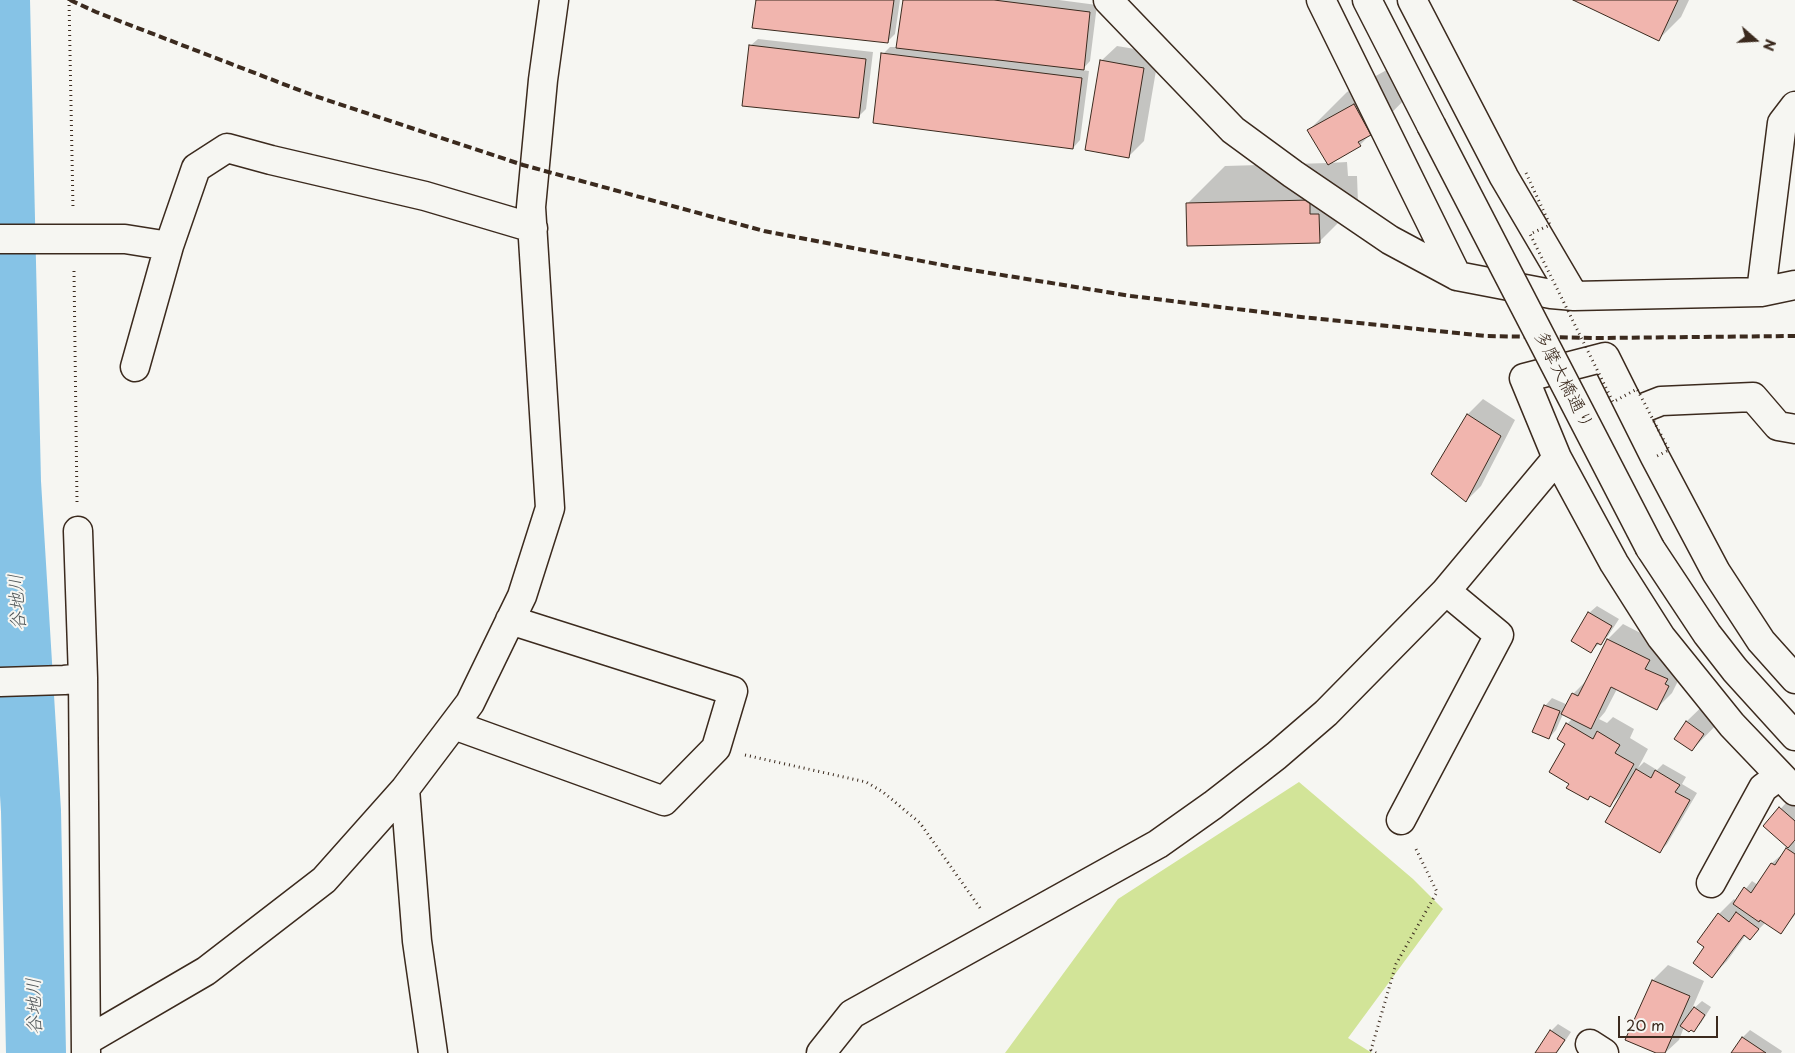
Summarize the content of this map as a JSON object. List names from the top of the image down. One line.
{"streets":{"street":["多摩大橋通り"]},"water":["谷地川"],"scale_bar":"20 m","north":"right"}
